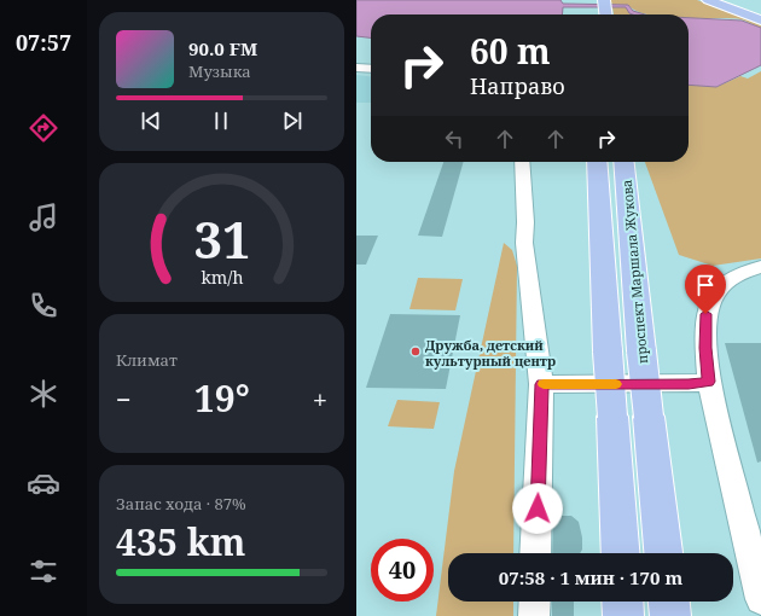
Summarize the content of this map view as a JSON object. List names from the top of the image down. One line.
{"streets":{"main road":["проспект Маршала Жукова"]},"places":["Дружба, детский культурный центр"],"page":{"tabs":"07:57","turn":["60 m","Направо"],"song":["90.0 FM","Музыка"],"tile":["Климат",["Запас хода · 87%","435 km"]],"heat":["−","19°","+"],"limit":"40","trip":"07:58 · 1 мин · 170 m","gauge":["31","km/h"]}}
